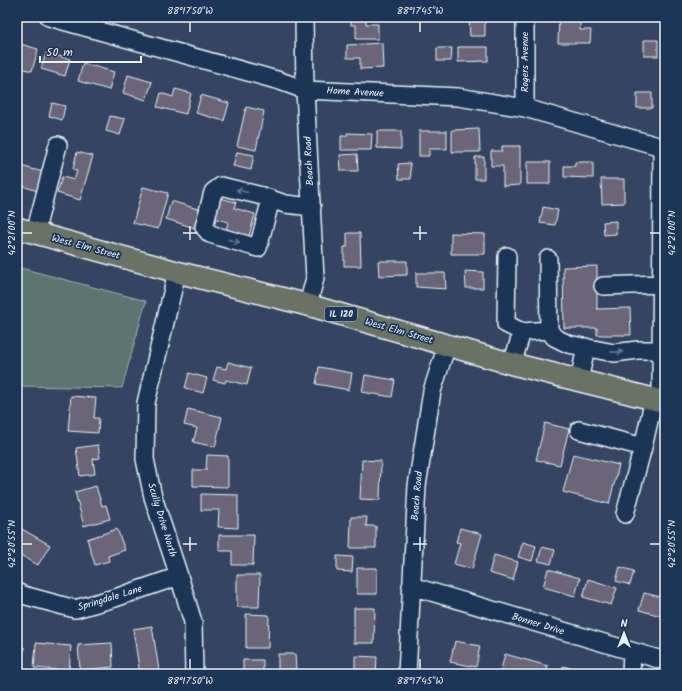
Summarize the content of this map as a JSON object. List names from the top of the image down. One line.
{"streets":{"main road":["West Elm Street","IL 120"],"street":["Rogers Avenue","Home Avenue","Beach Road","Scully Drive North","Springdale Lane","Bonner Drive"]},"crossings":[["Rogers Avenue","Home Avenue"],["Home Avenue","Beach Road"],["Beach Road","West Elm Street"],["Beach Road","Bonner Drive"],["West Elm Street","Scully Drive North"],["Scully Drive North","Springdale Lane"]],"scale_bar":"50 m","north":"top","coordinates":["88°17'50\"W","88°17'45\"W","42°21'00\"N","42°20'55\"N"]}
